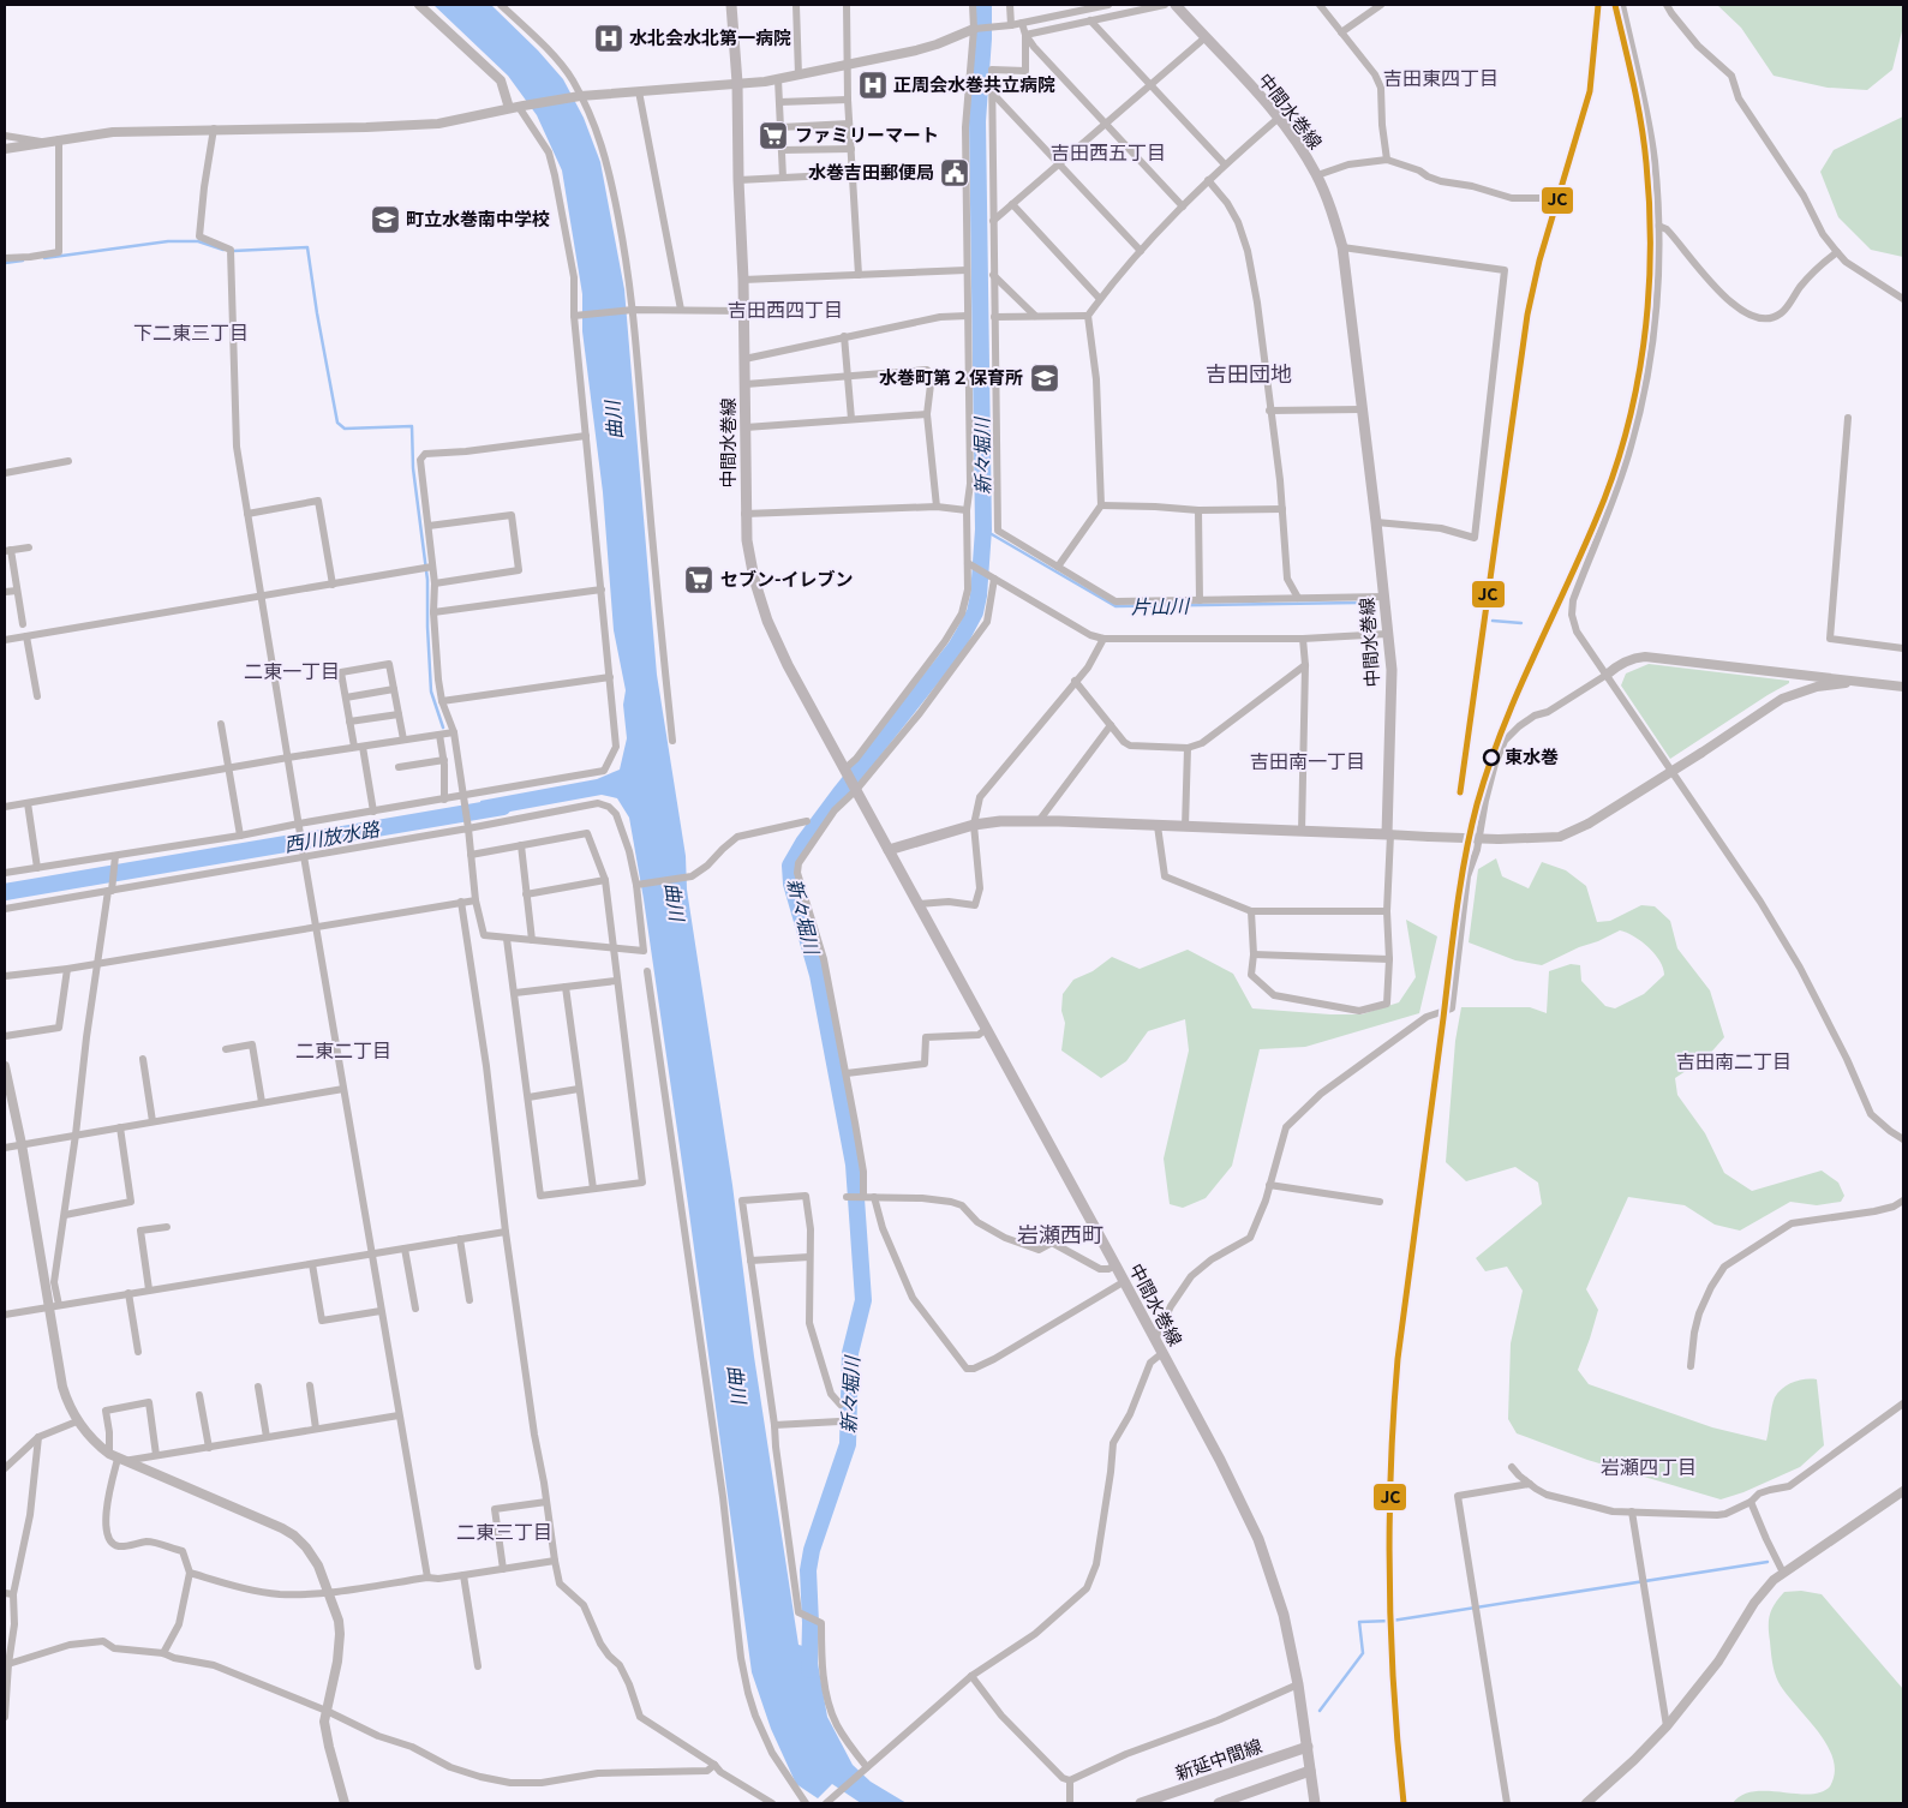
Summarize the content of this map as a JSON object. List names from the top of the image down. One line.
{"streets":{"main road":["中間水巻線","新延中間線"]},"crossings":[["中間水巻線","新延中間線"]],"districts":["吉田東四丁目","吉田西五丁目","吉田西四丁目","下二東三丁目","吉田団地","二東一丁目","吉田南一丁目","二東二丁目","吉田南二丁目","岩瀬西町","岩瀬四丁目","二東三丁目"],"water":["曲川","新々堀川","片山川","西川放水路"],"places":{"hospital":["水北会水北第一病院","正周会水巻共立病院"],"supermarket":["ファミリーマート","セブン-イレブン"],"public building":["水巻吉田郵便局"],"school or university":["町立水巻南中学校","水巻町第２保育所"],"other":["東水巻"]},"lines":["transit line JC"]}
